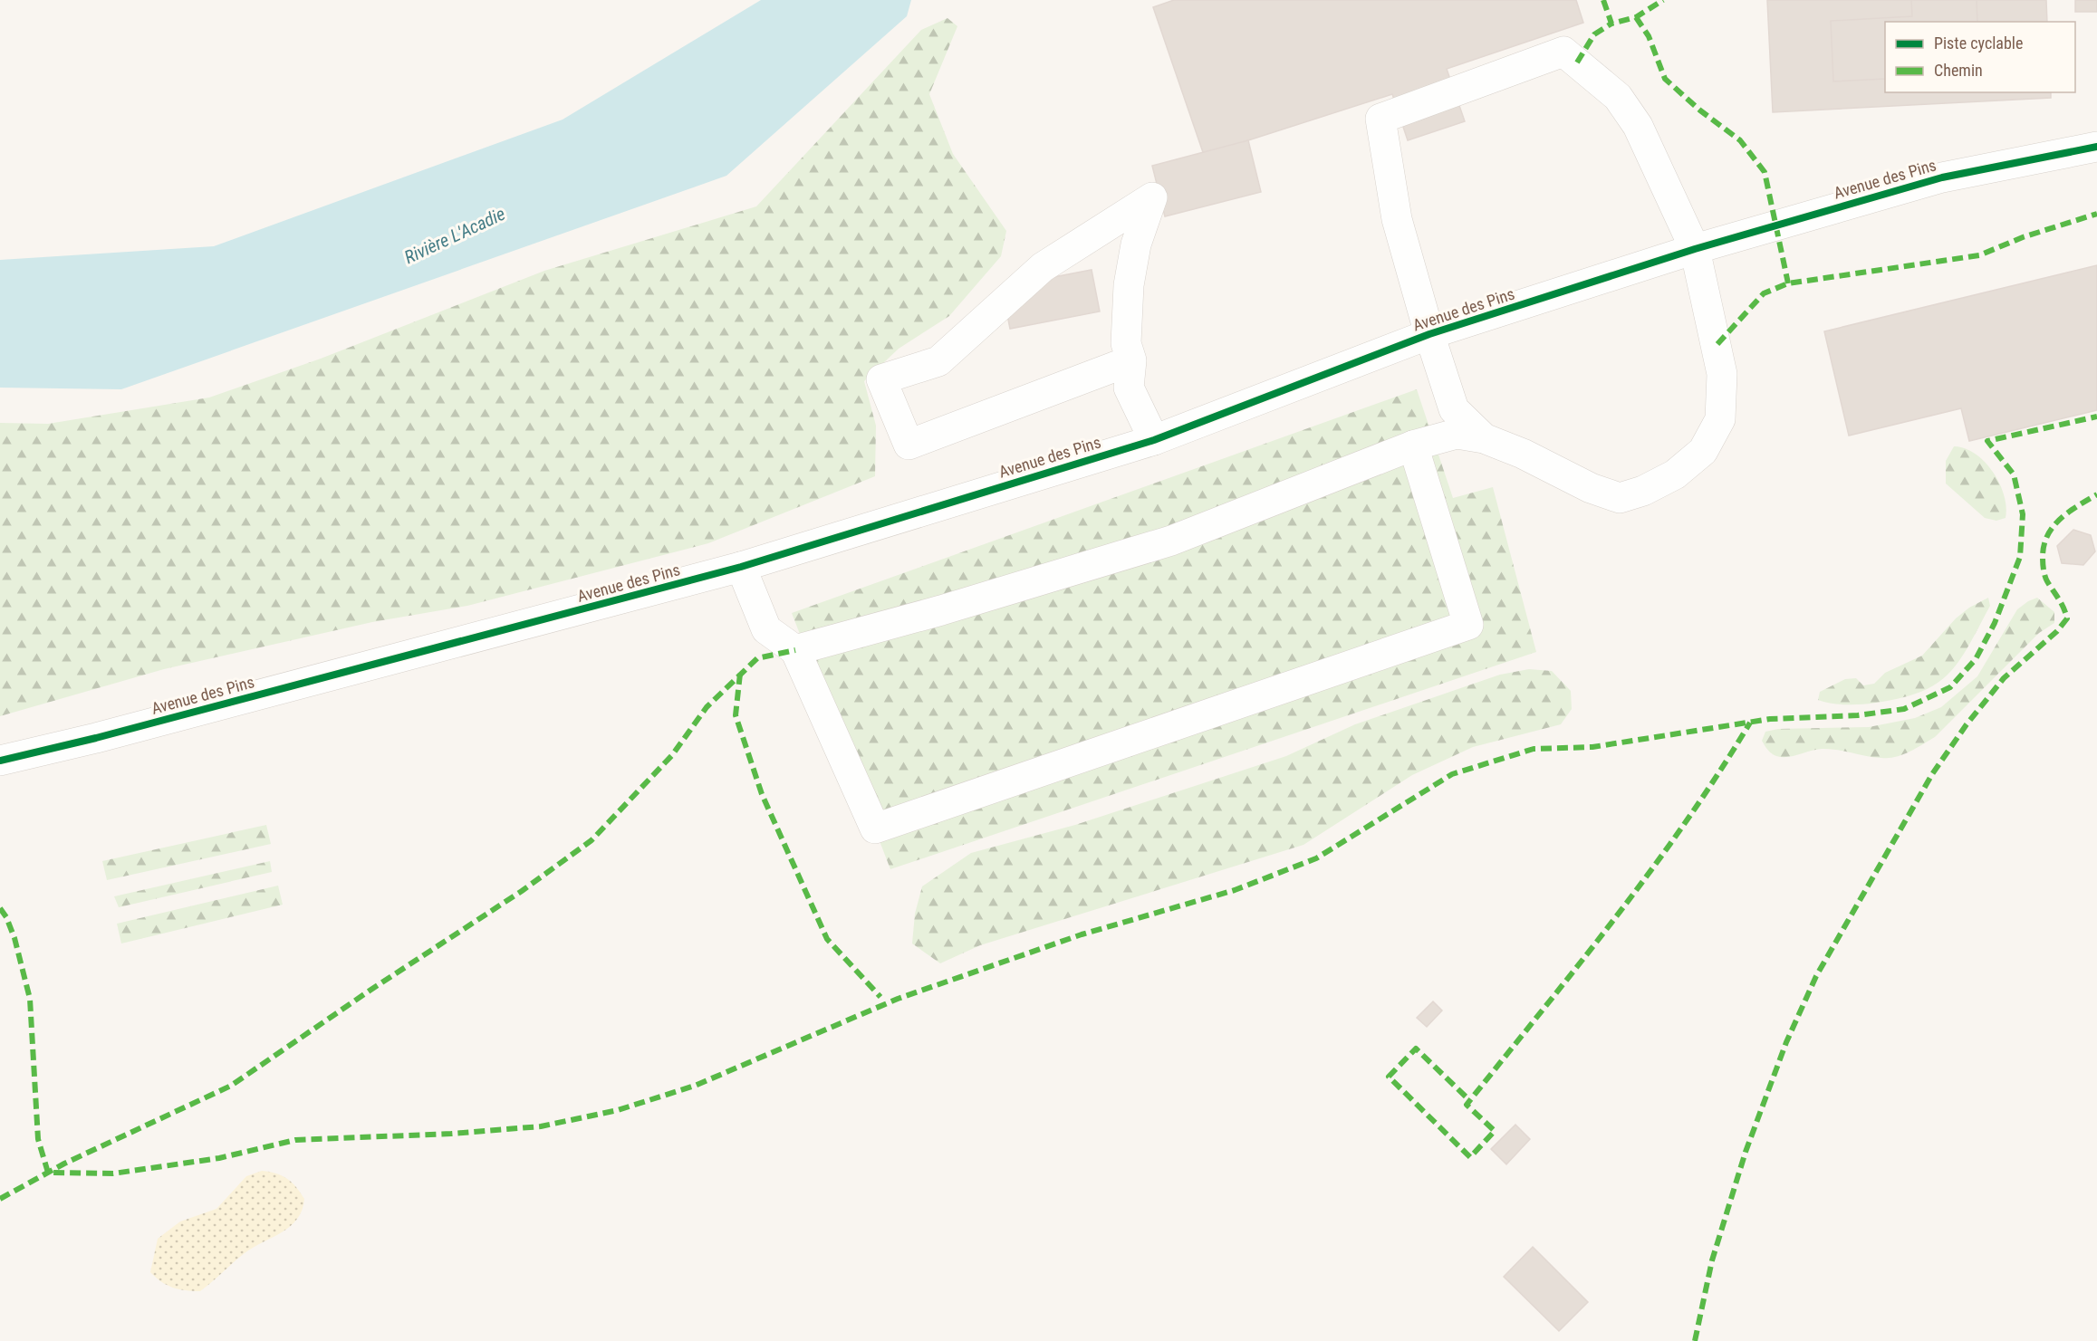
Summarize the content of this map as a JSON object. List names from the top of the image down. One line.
{"streets":{"lane":["Avenue des Pins"]},"water":["Rivière L'Acadie"],"legend":["Piste cyclable","Chemin"]}
